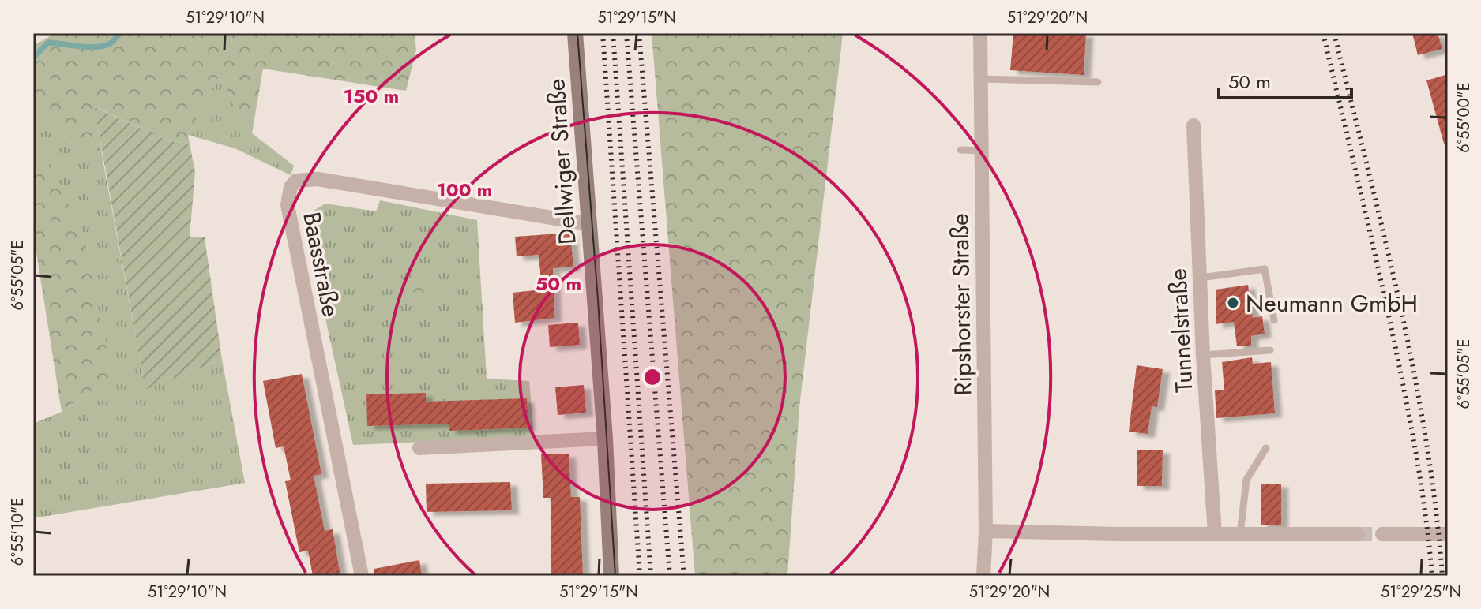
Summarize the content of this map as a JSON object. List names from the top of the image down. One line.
{"streets":{"main road":["Dellwiger Straße"],"street":["Baasstraße","Ripshorster Straße","Tunnelstraße"]},"crossings":[["Dellwiger Straße","Baasstraße"]],"places":["Neumann GmbH"],"scale_bar":"50 m","coordinates":["51°29'10\"N","51°29'15\"N","51°29'20\"N","6°55'00\"E","6°55'05\"E","6°55'10\"E","51°29'25\"N"],"rings":["150 m","100 m","50 m"]}
